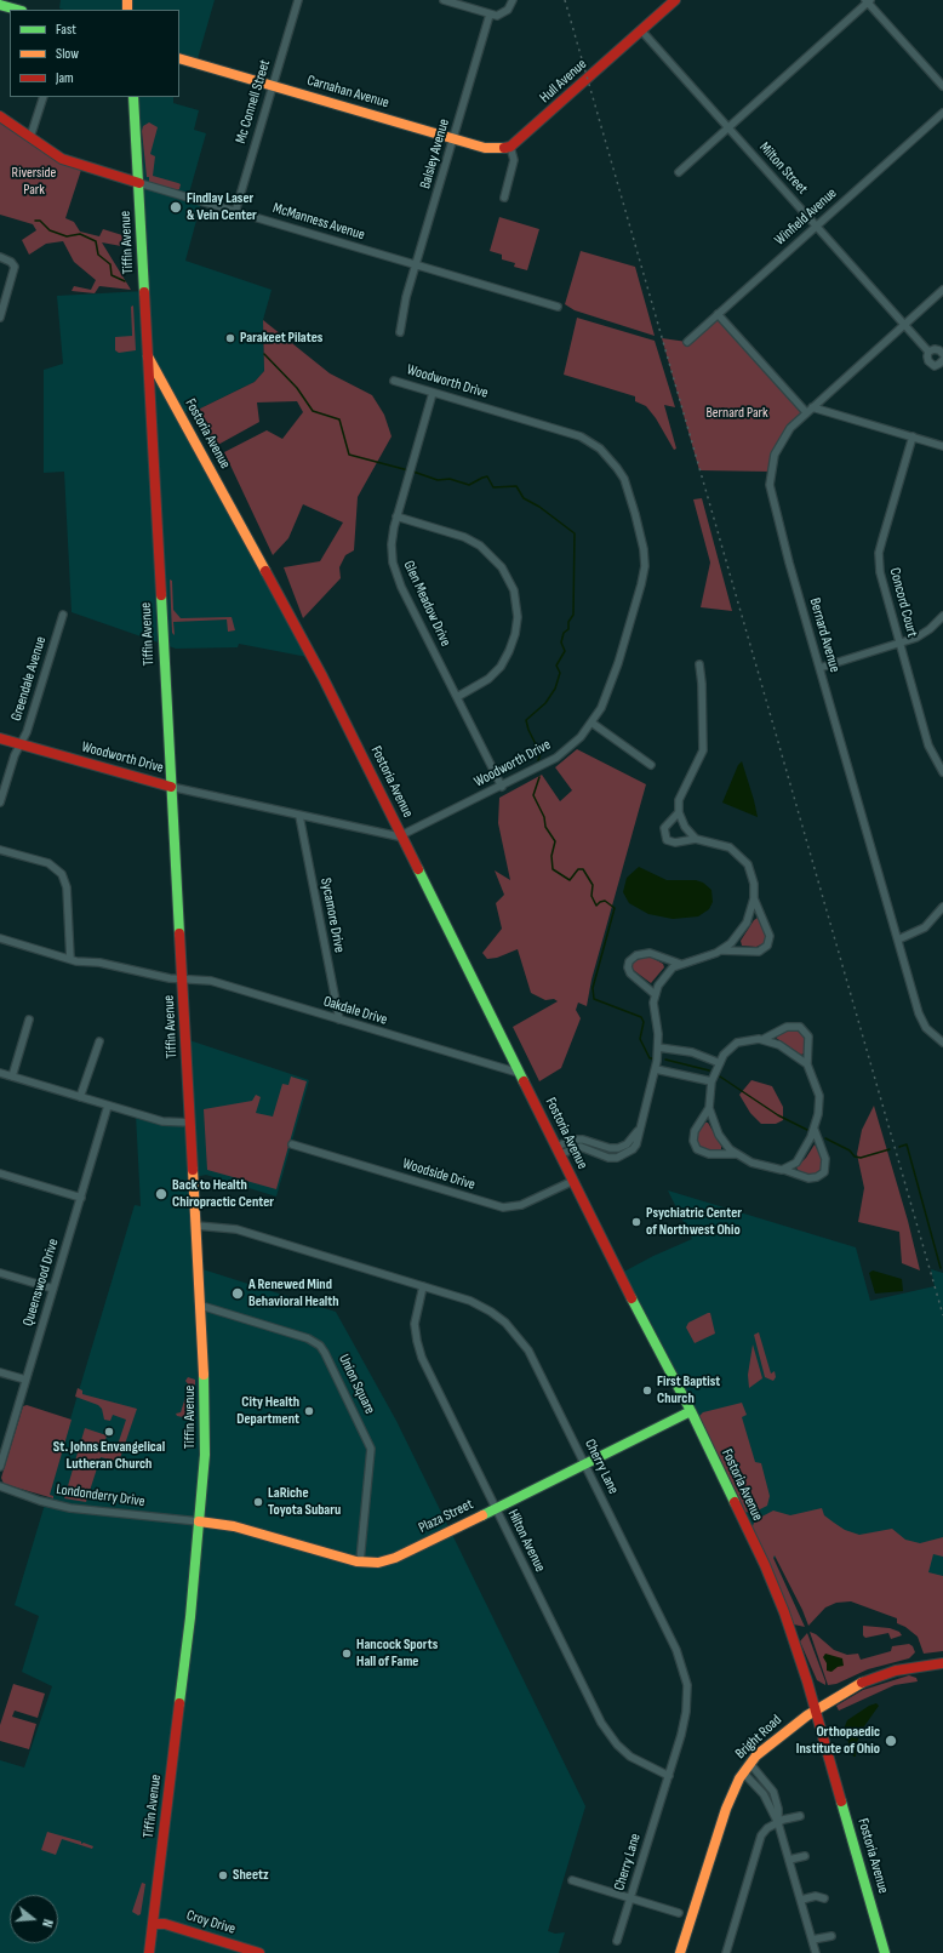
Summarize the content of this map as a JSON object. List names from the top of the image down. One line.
{"streets":{"main road":["Hull Avenue","Carnahan Avenue","McManness Avenue","Tiffin Avenue","Woodworth Drive","Fostoria Avenue","Plaza Street","Bright Road","Croy Drive"],"street":["Mc Connell Street","Balsley Avenue","Milton Street","Winfield Avenue","Concord Court","Glen Meadow Drive","Bernard Avenue","Greendale Avenue","Sycamore Drive","Oakdale Drive","Woodside Drive","Queenswood Drive","Union Square","Cherry Lane","Londonderry Drive","Hilton Avenue"]},"crossings":[["Hull Avenue","Carnahan Avenue"],["Hull Avenue","Milton Street"],["Carnahan Avenue","Mc Connell Street"],["Carnahan Avenue","Balsley Avenue"],["Mc Connell Street","McManness Avenue"],["Balsley Avenue","McManness Avenue"],["Milton Street","Winfield Avenue"],["Milton Street","Bernard Avenue"],["McManness Avenue","Tiffin Avenue"],["Tiffin Avenue","Woodworth Drive"],["Tiffin Avenue","Fostoria Avenue"],["Tiffin Avenue","Oakdale Drive"],["Tiffin Avenue","Union Square"],["Tiffin Avenue","Cherry Lane"],["Tiffin Avenue","Londonderry Drive"],["Tiffin Avenue","Plaza Street"],["Tiffin Avenue","Croy Drive"],["Woodworth Drive","Fostoria Avenue"],["Woodworth Drive","Glen Meadow Drive"],["Woodworth Drive","Greendale Avenue"],["Woodworth Drive","Sycamore Drive"],["Fostoria Avenue","Oakdale Drive"],["Fostoria Avenue","Woodside Drive"],["Fostoria Avenue","Plaza Street"],["Fostoria Avenue","Bright Road"],["Sycamore Drive","Oakdale Drive"],["Union Square","Plaza Street"],["Cherry Lane","Plaza Street"],["Cherry Lane","Hilton Avenue"],["Londonderry Drive","Plaza Street"],["Plaza Street","Hilton Avenue"]],"parks":["Riverside Park","Bernard Park"],"places":["Findlay Laser & Vein Center","Parakeet Pilates","Back to Health Chiropractic Center","Psychiatric Center of Northwest Ohio","A Renewed Mind Behavioral Health","First Baptist Church","City Health Department","St. Johns Envangelical Lutheran Church","LaRiche Toyota Subaru","Hancock Sports Hall of Fame","Orthopaedic Institute of Ohio","Sheetz"],"legend":["Fast","Slow","Jam"],"north":"right"}
